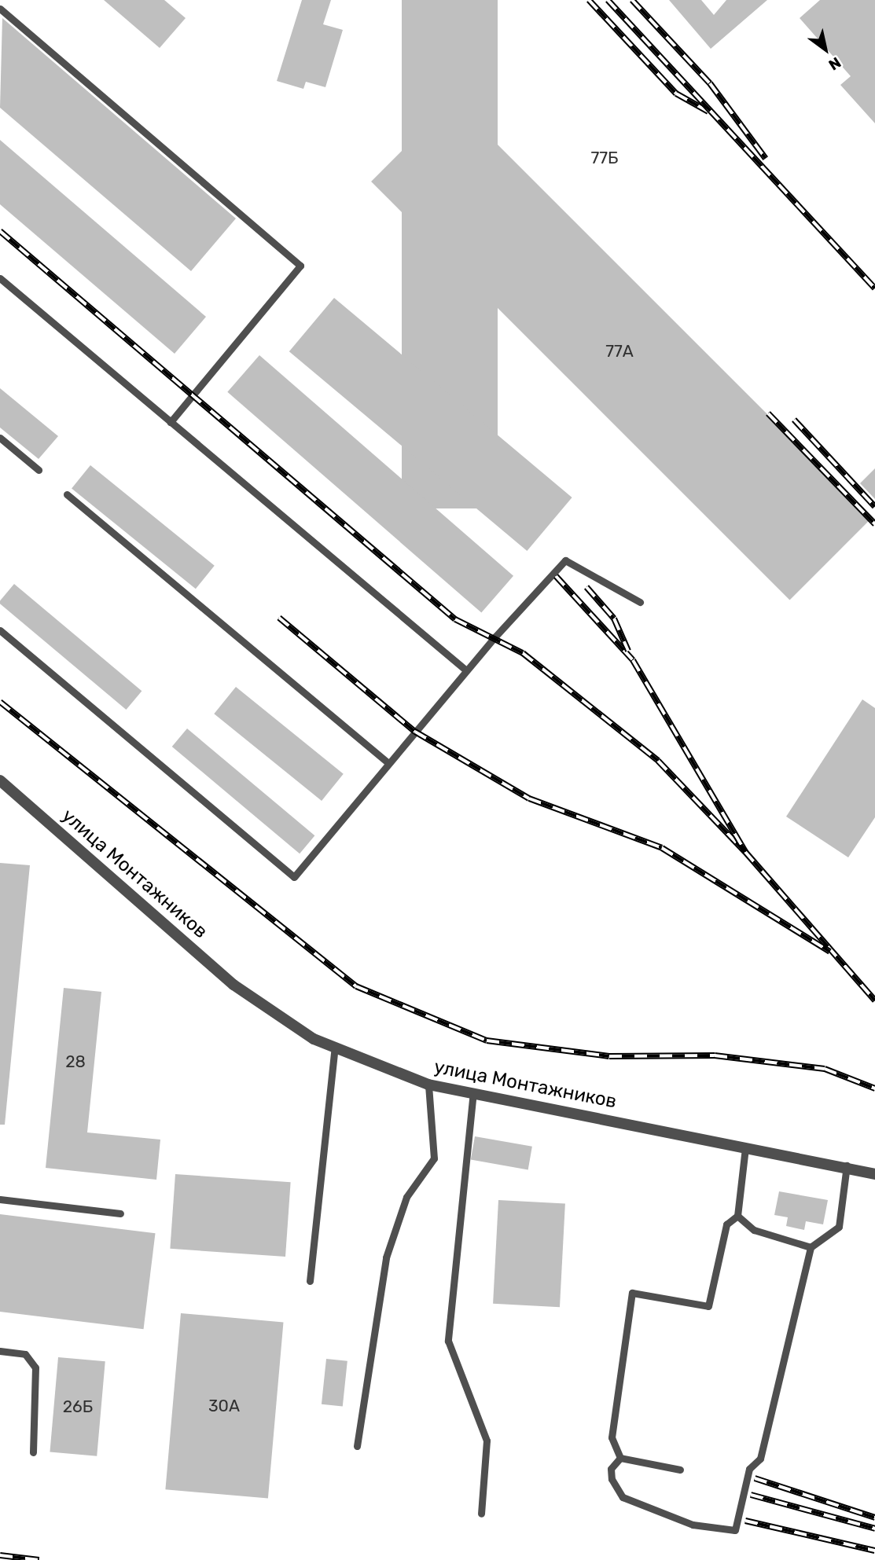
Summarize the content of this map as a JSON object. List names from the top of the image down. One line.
{"streets":{"street":["улица Монтажников"]},"house_numbers":["77Б","77А","28","30А","26Б"],"north":"bottom right"}
